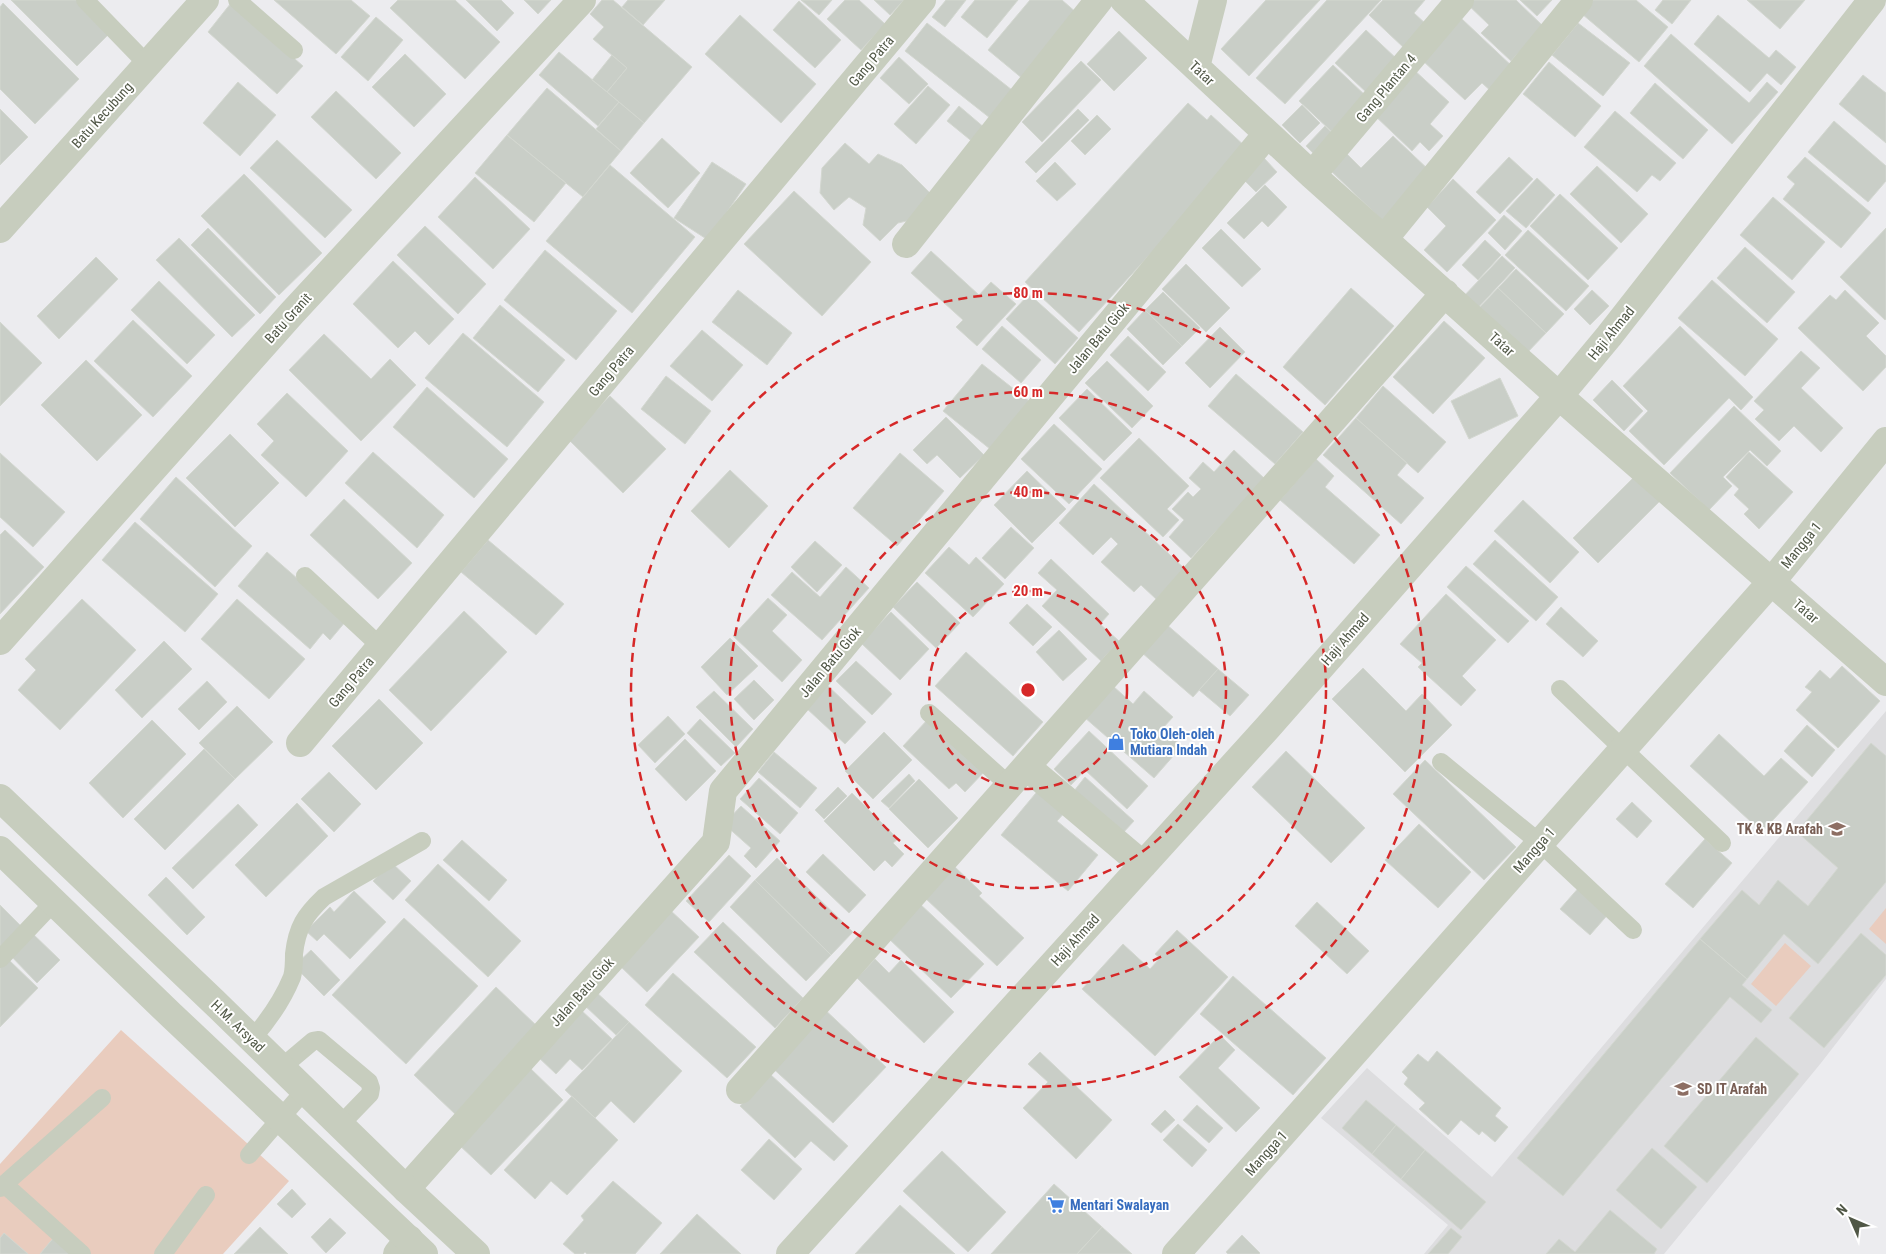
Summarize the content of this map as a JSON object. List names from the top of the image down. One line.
{"streets":{"street":["Gang Patra","Tatar","Gang Plantan 4","Batu Kecubung","Batu Granit","Haji Ahmad","Jalan Batu Giok","Mangga 1","H.M. Arsyad"]},"crossings":[["Tatar","Gang Plantan 4"],["Tatar","Haji Ahmad"],["Tatar","Jalan Batu Giok"],["Tatar","Mangga 1"],["Jalan Batu Giok","H.M. Arsyad"]],"places":{"shop":["Toko Oleh-oleh Mutiara Indah"],"school or university":["TK & KB Arafah","SD IT Arafah"],"supermarket":["Mentari Swalayan"]},"north":"top left","rings":["80 m","60 m","40 m","20 m"]}
